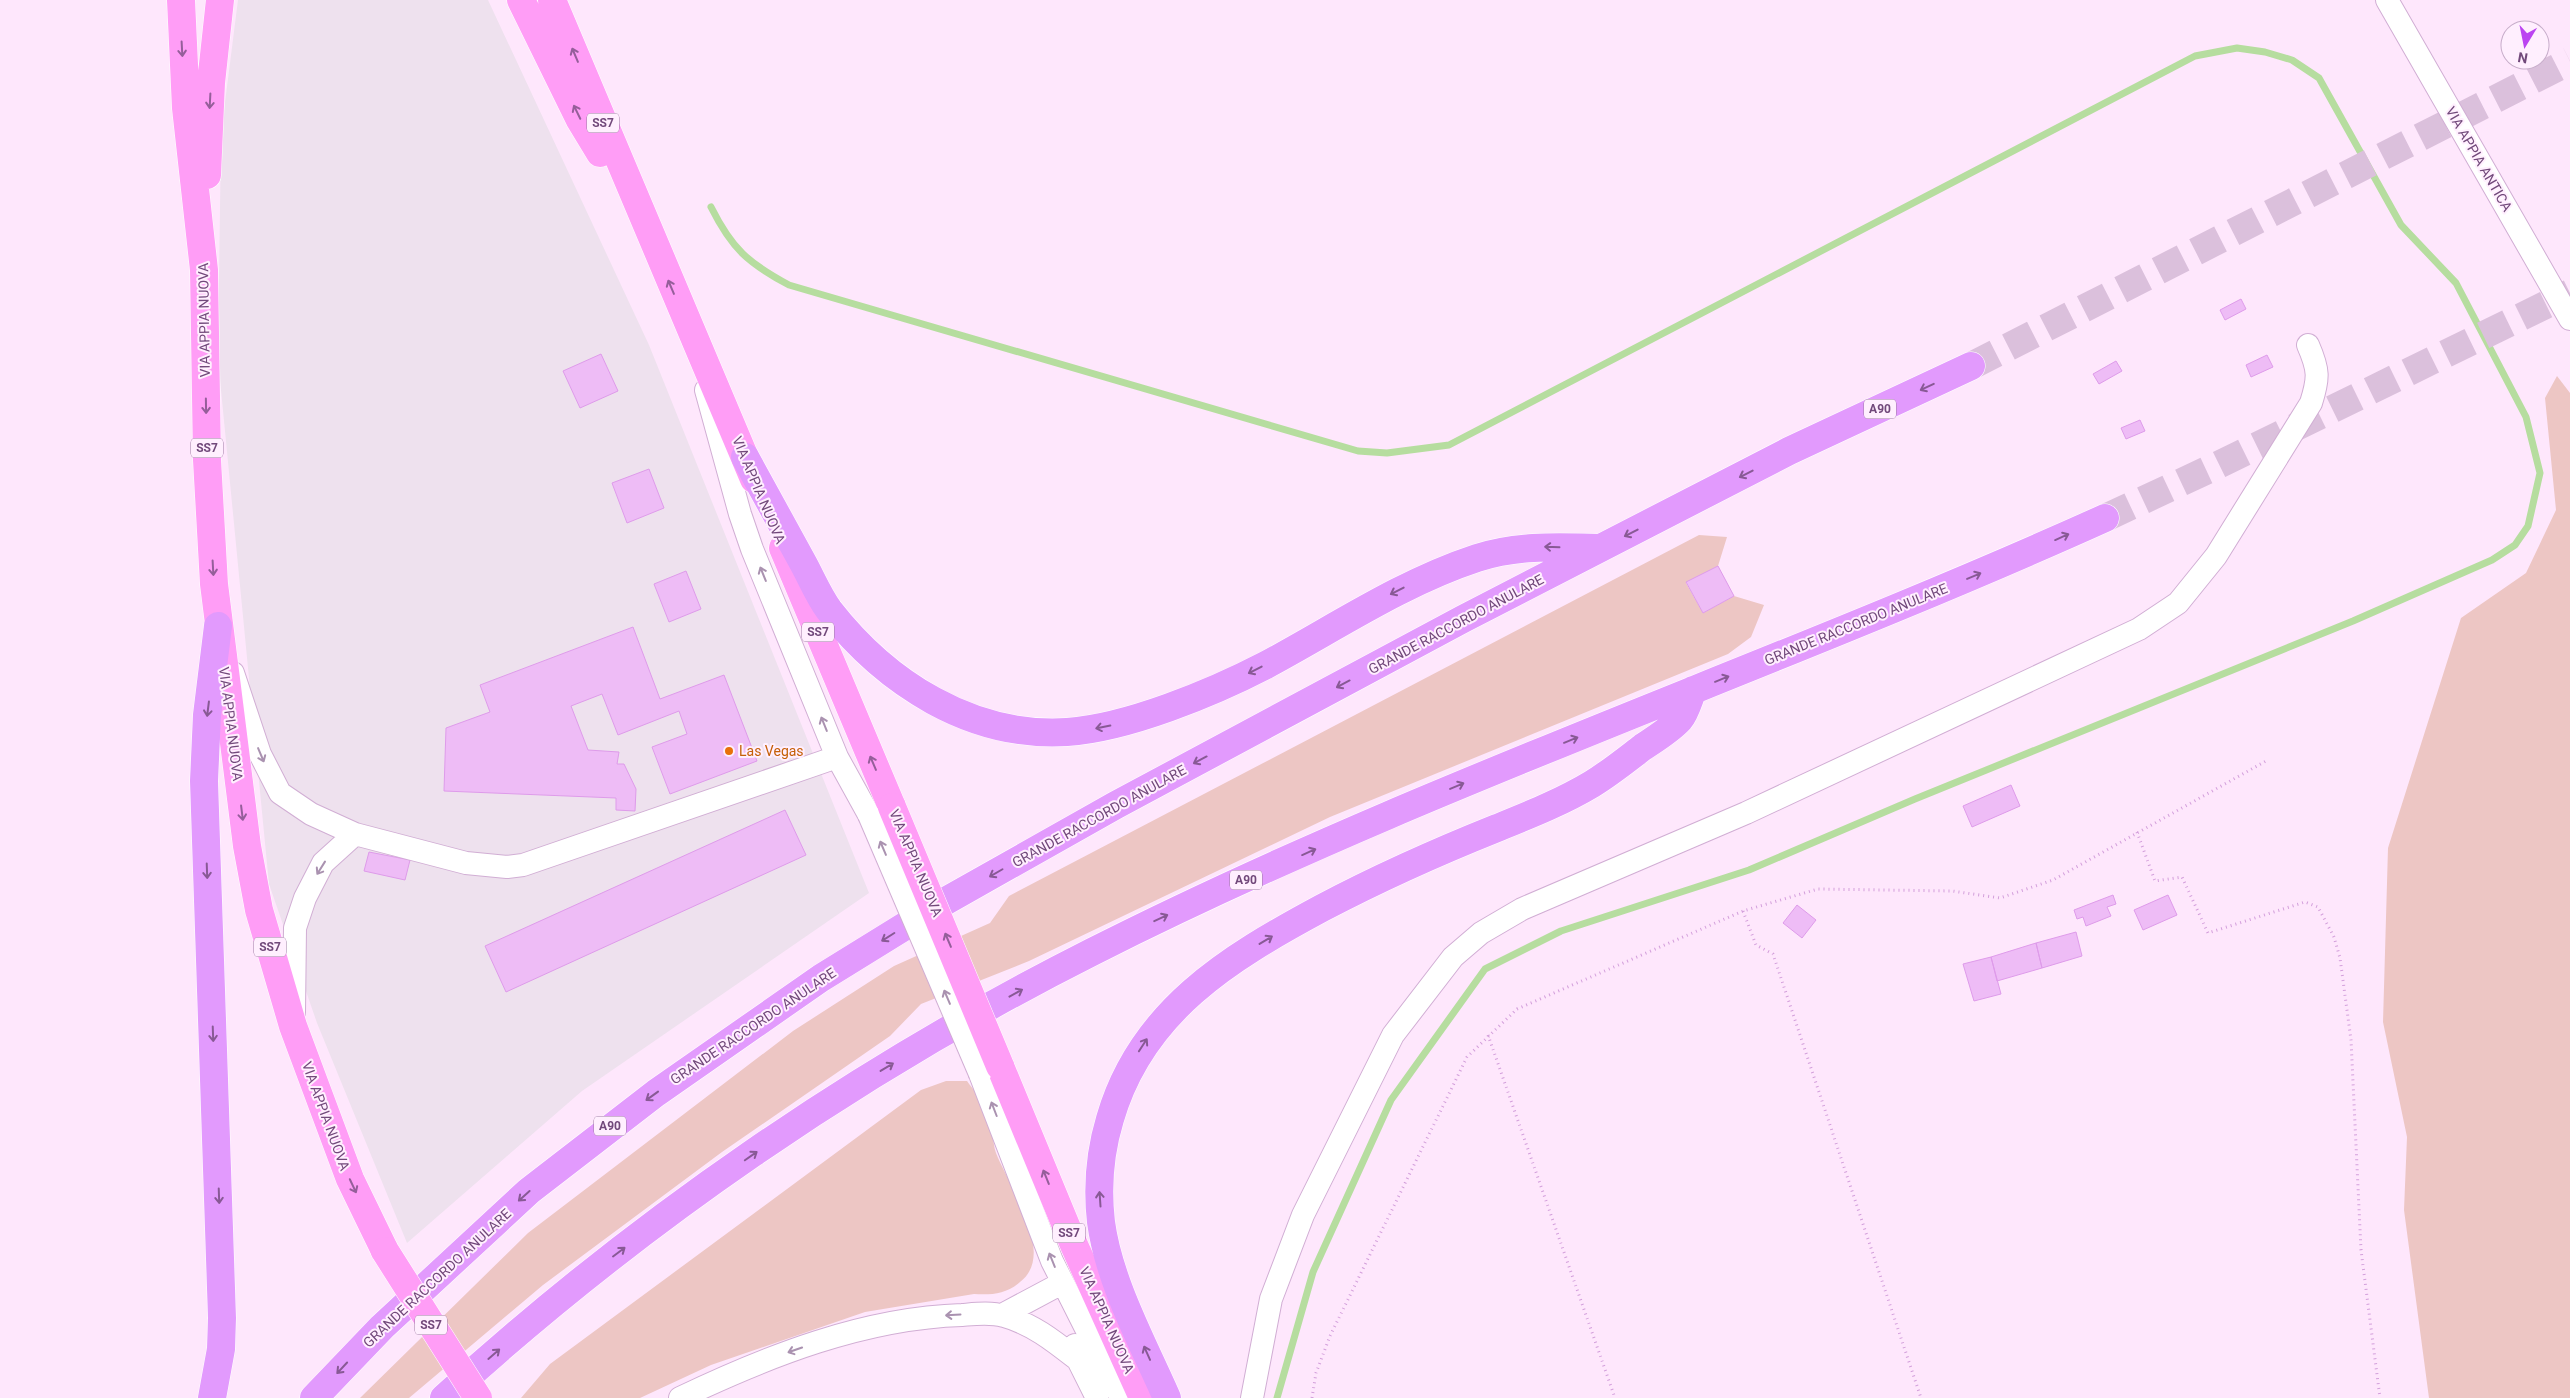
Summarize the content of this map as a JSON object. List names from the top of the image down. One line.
{"streets":{"highway":["A90","GRANDE RACCORDO ANULARE"],"main road":["SS7","VIA APPIA NUOVA"],"street":["VIA APPIA ANTICA"]},"places":["Las Vegas"],"north":"bottom"}
